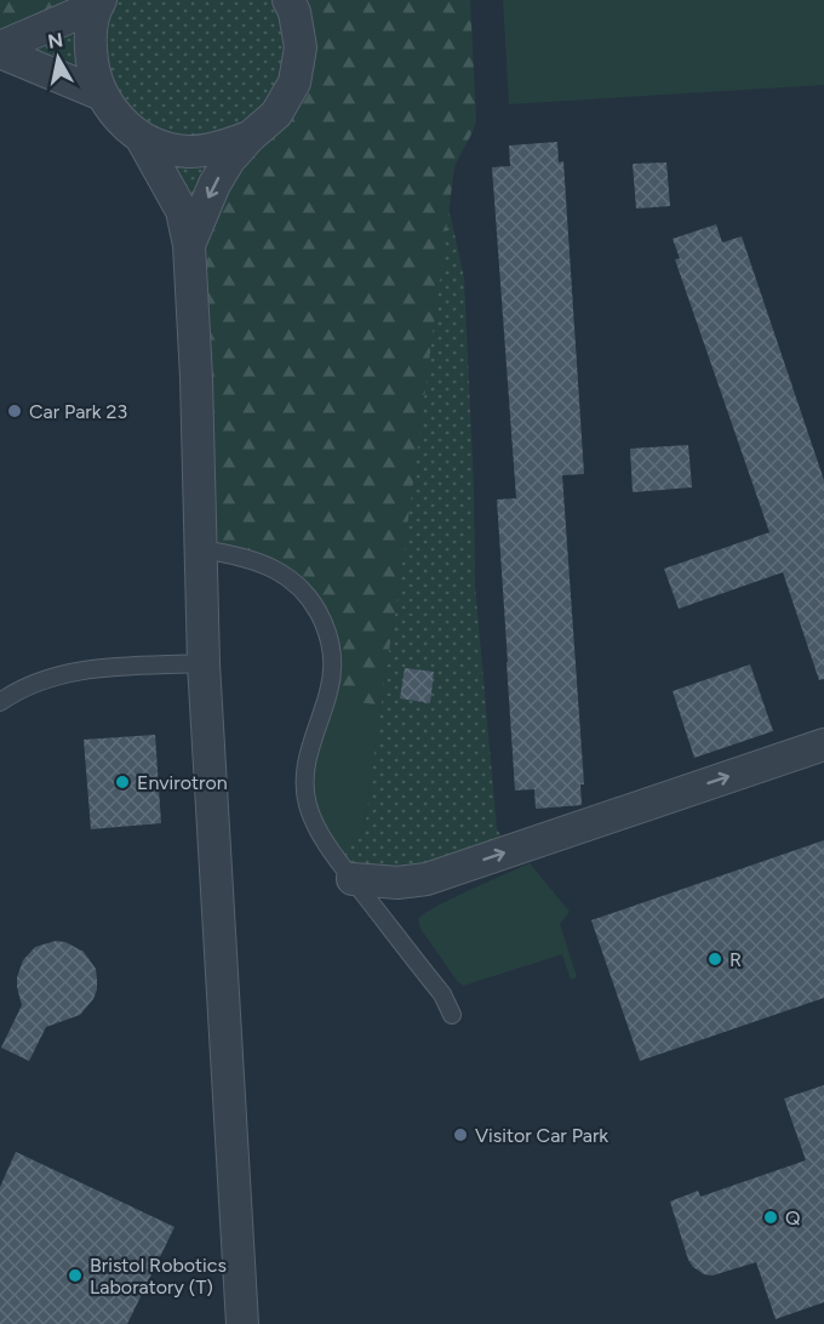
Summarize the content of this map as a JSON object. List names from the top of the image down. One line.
{"places":["Car Park 23","Envirotron","R","Visitor Car Park","Q","Bristol Robotics Laboratory (T)"],"north":"top"}
